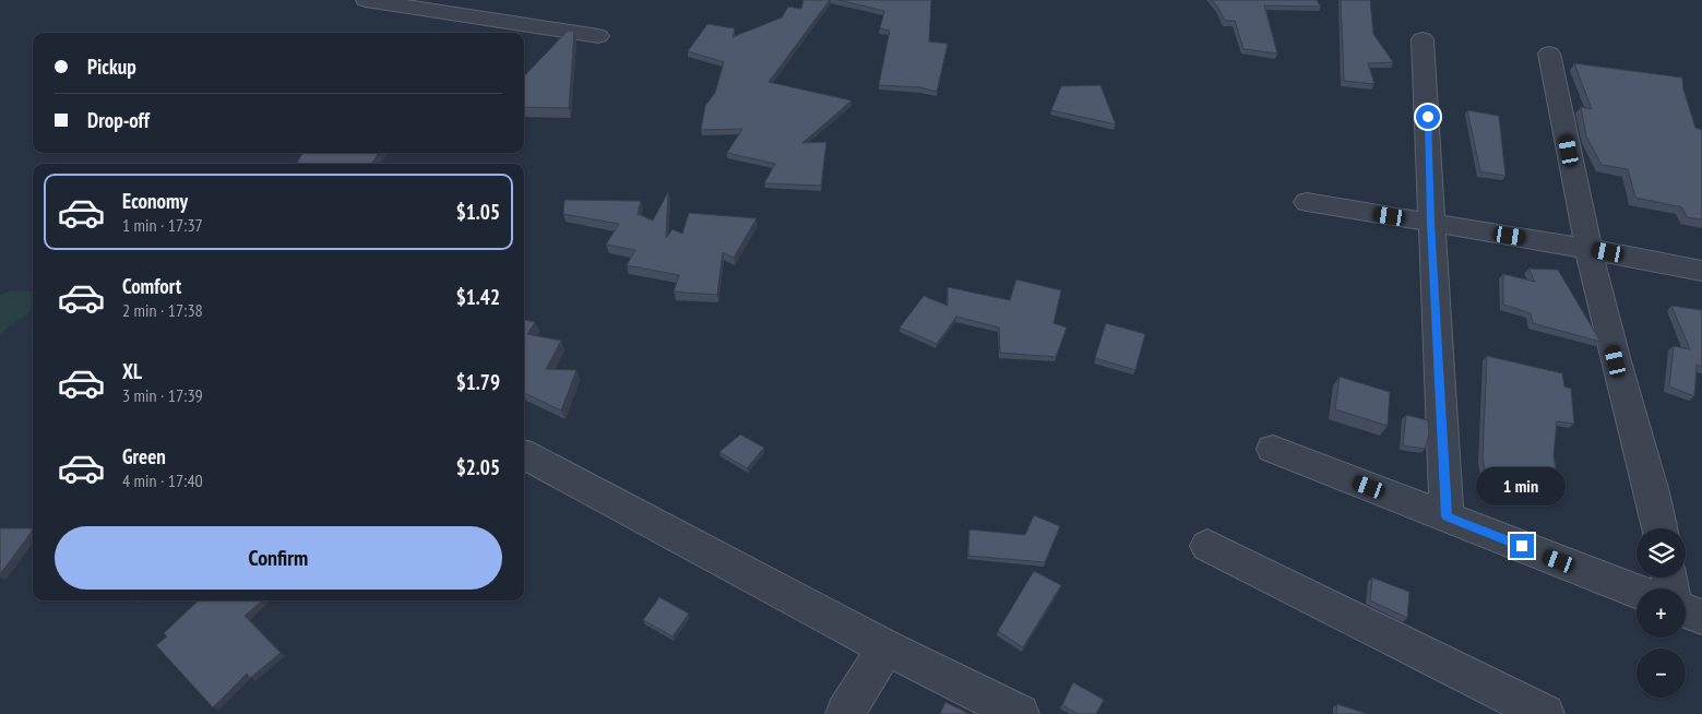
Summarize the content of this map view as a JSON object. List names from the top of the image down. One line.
{"page":{"banner":["Pickup","Drop-off"],"list":[{"name":"Economy","note":"1 min · 17:37","value":"$1.05"},{"name":"Comfort","note":"2 min · 17:38","value":"$1.42"},{"name":"XL","note":"3 min · 17:39","value":"$1.79"},{"name":"Green","note":"4 min · 17:40","value":"$2.05"}],"bubble":"1 min","buttons":"Confirm","map_buttons":["+","−"]}}
